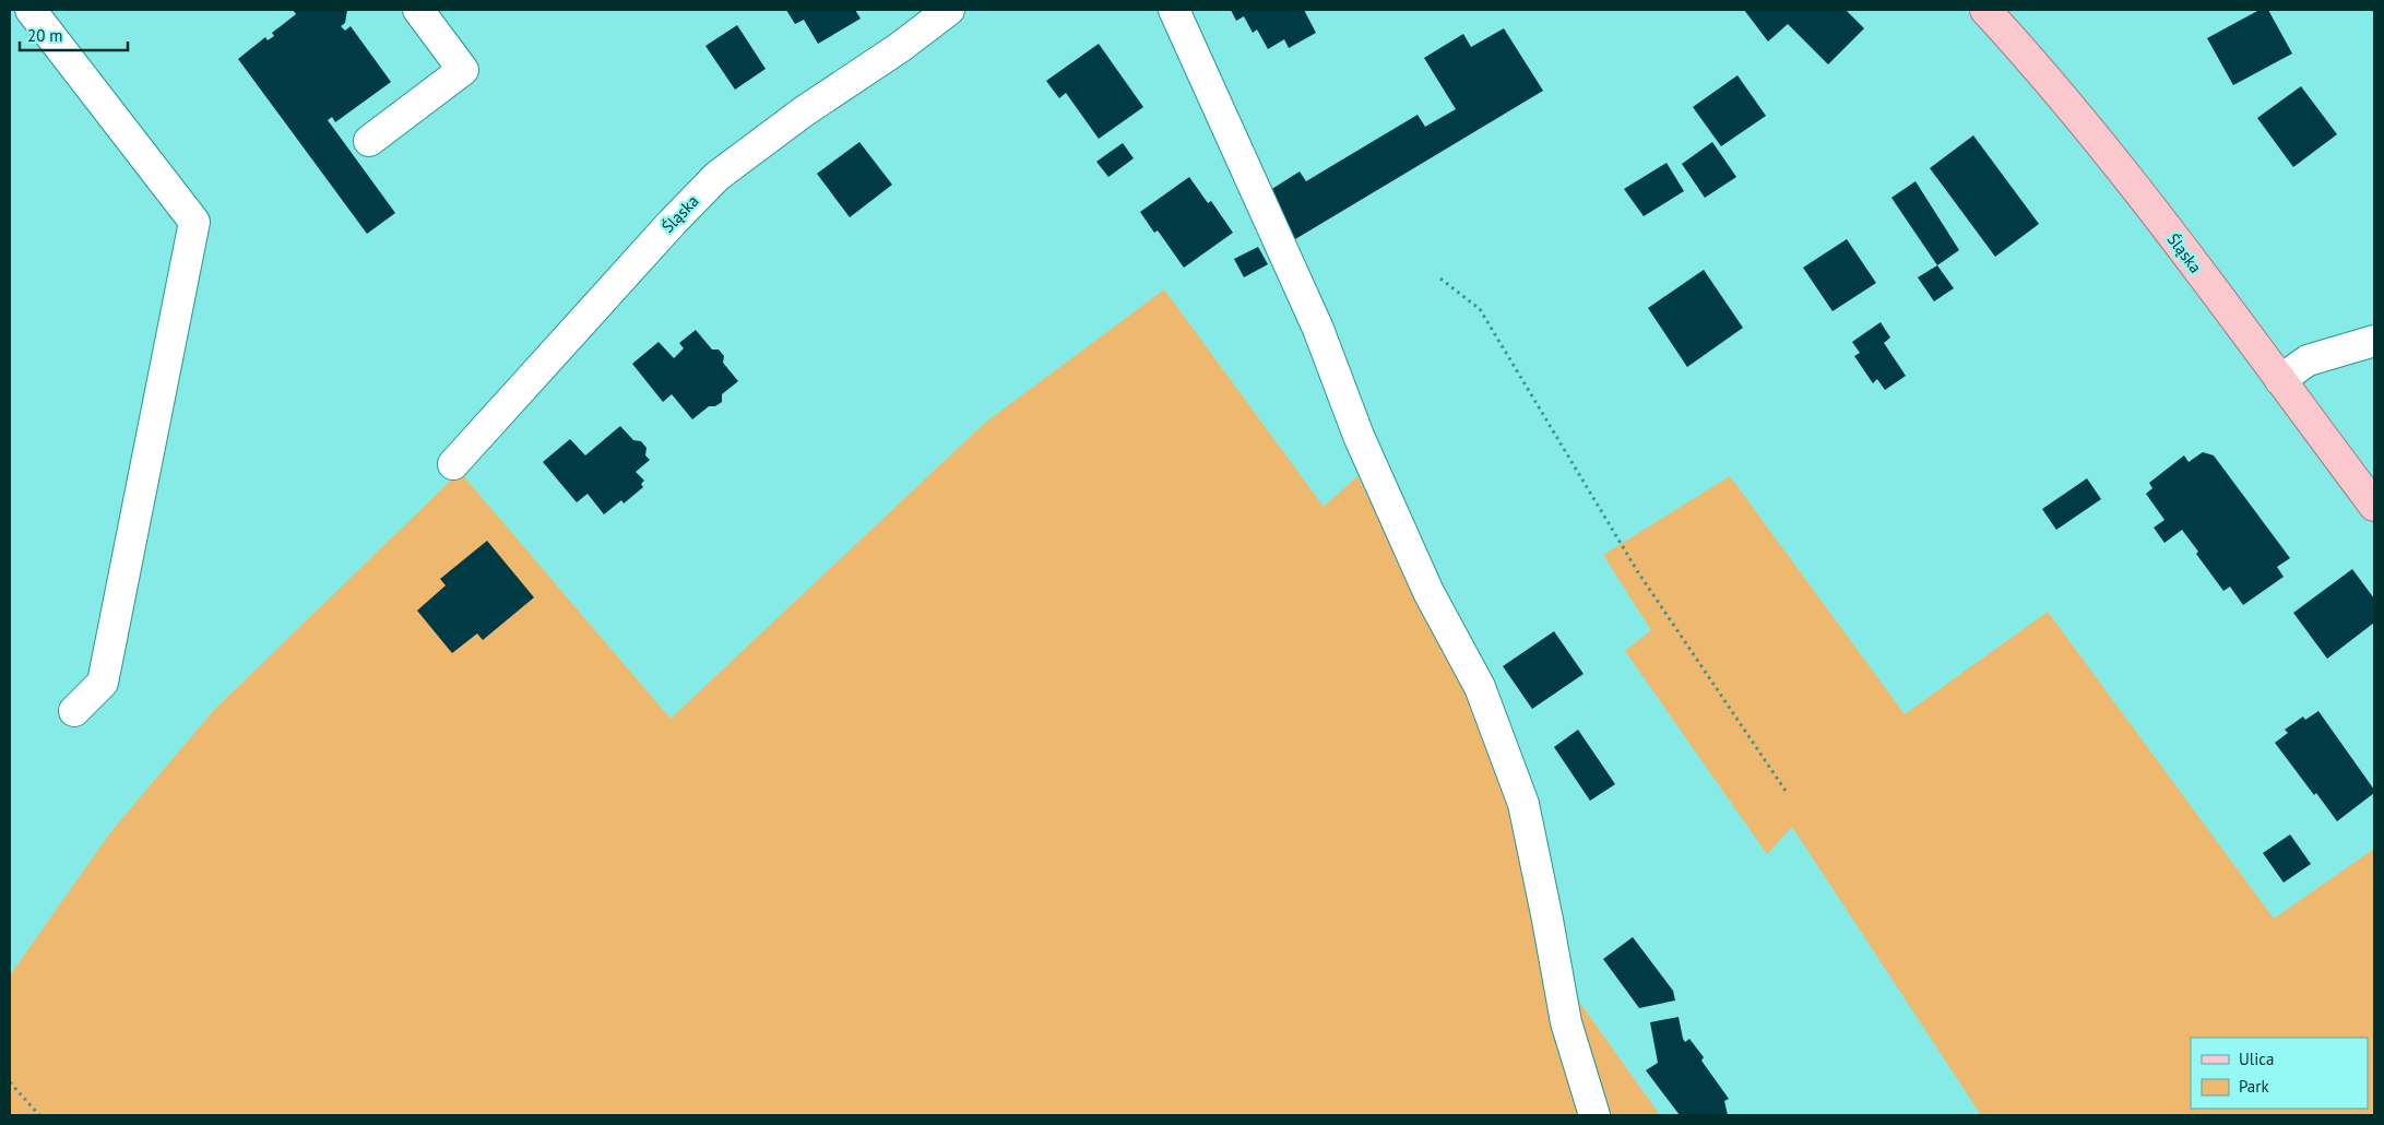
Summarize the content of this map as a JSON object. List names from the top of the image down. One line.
{"streets":{"main road":["Śląska"]},"legend":["Ulica","Park"],"scale_bar":"20 m"}
